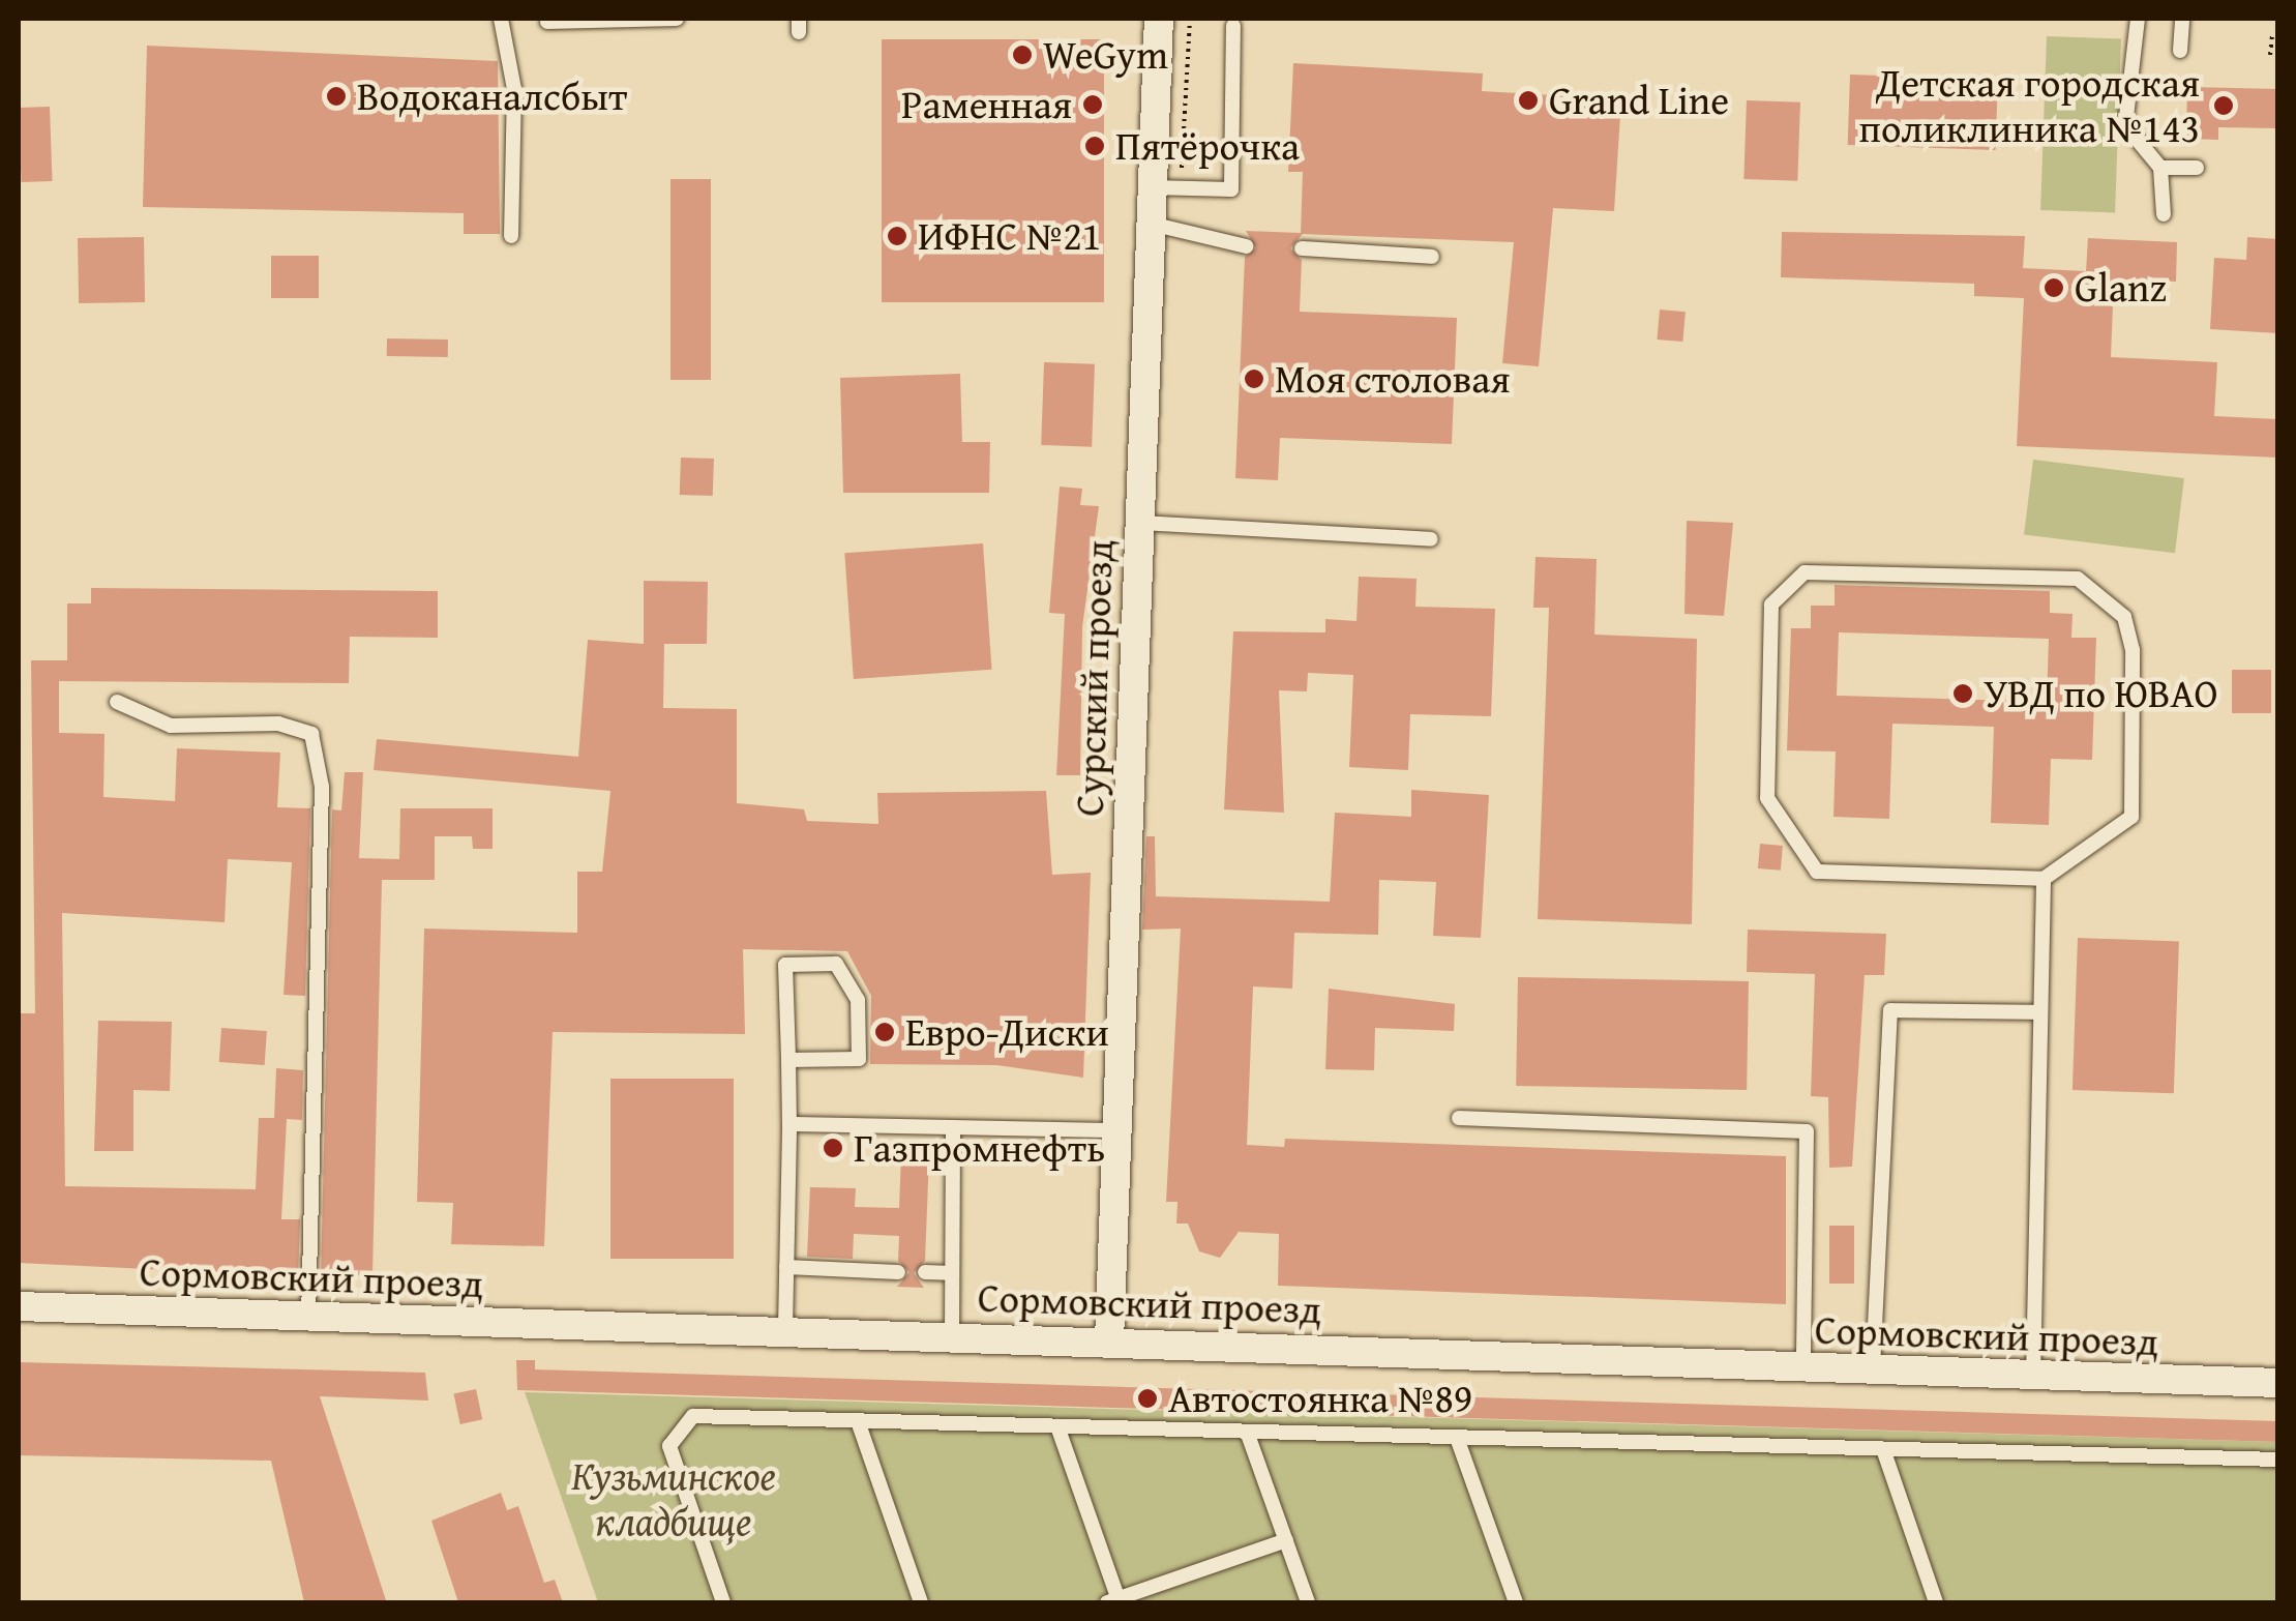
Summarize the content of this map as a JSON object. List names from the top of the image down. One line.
{"streets":{"street":["Сурский проезд","Сормовский проезд"]},"crossings":[["Сурский проезд","Сормовский проезд"]],"parks":["Кузьминское кладбище"],"places":["WeGym","Водоканалсбыт","Grand Line","Раменная","Детская городская поликлиника №143","Пятёрочка","ИФНС №21","Glanz","Моя столовая","УВД по ЮВАО","Евро-Диски","Газпромнефть","Автостоянка №89"]}
